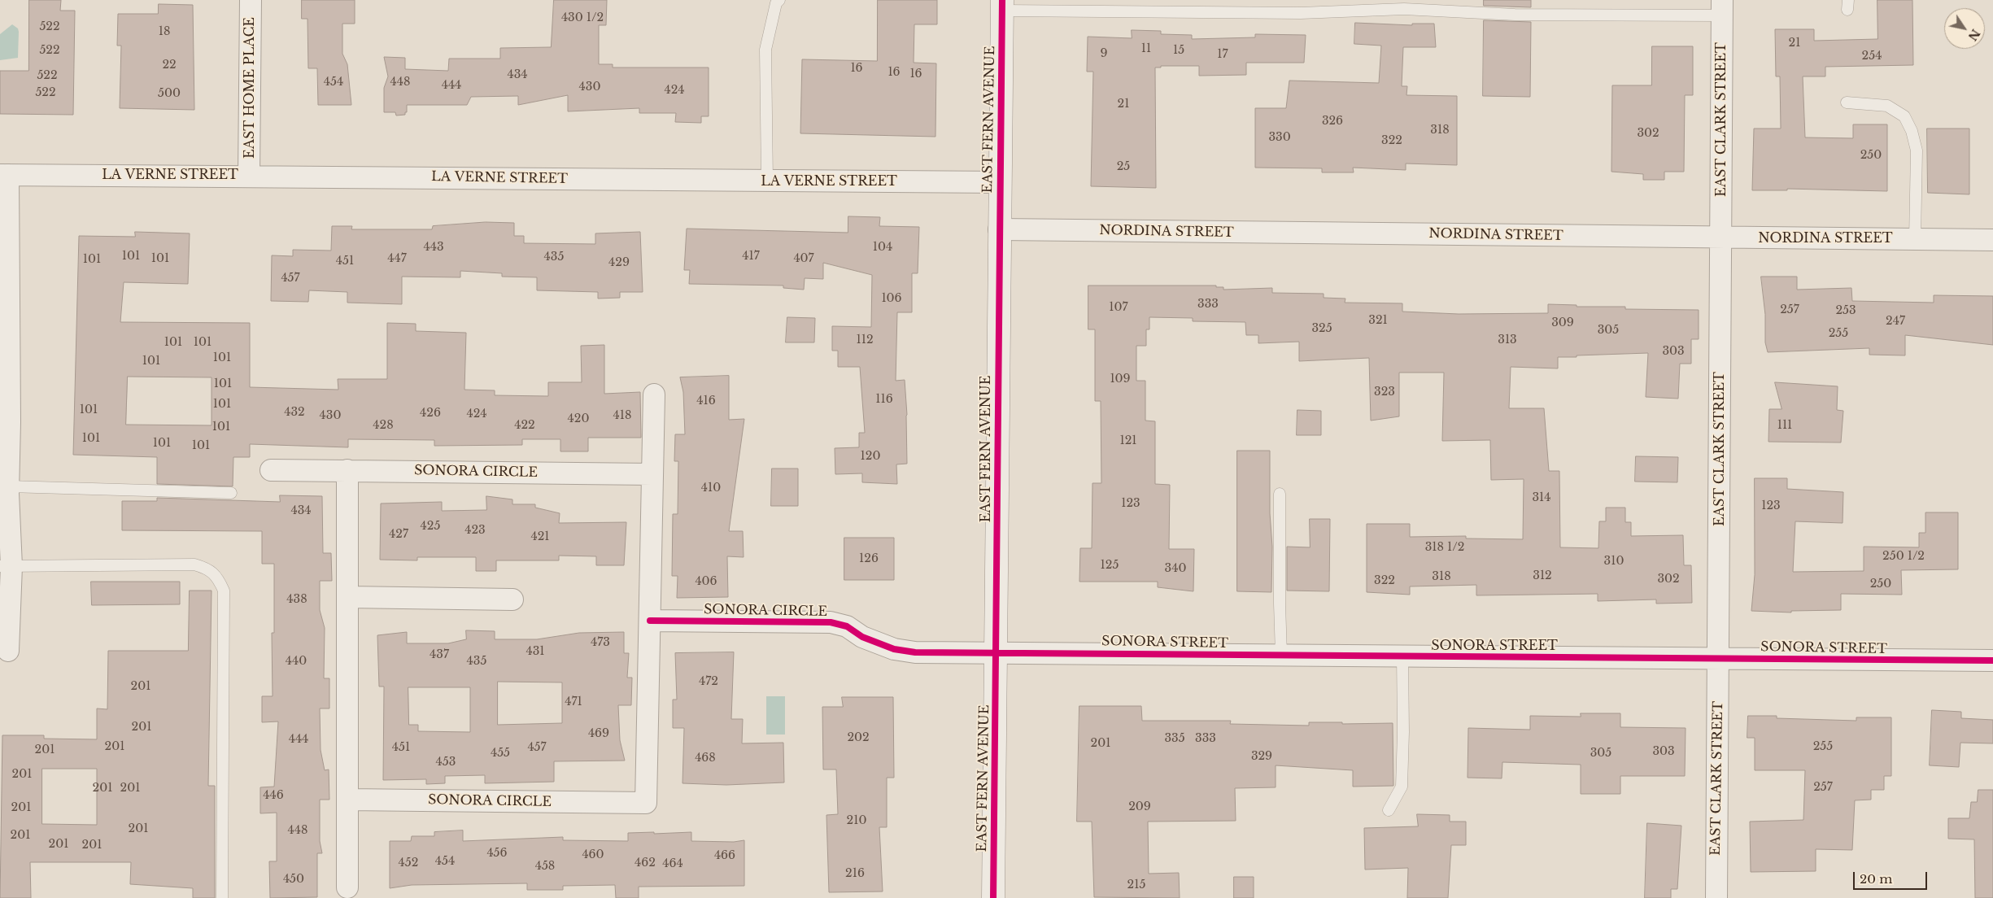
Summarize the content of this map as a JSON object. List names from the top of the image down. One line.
{"streets":{"street":["EAST HOME PLACE","EAST FERN AVENUE","EAST CLARK STREET","LA VERNE STREET","NORDINA STREET","SONORA CIRCLE","SONORA STREET"]},"crossings":[["EAST HOME PLACE","LA VERNE STREET"],["EAST FERN AVENUE","LA VERNE STREET"],["EAST FERN AVENUE","NORDINA STREET"],["EAST FERN AVENUE","SONORA CIRCLE"],["EAST FERN AVENUE","SONORA STREET"],["EAST CLARK STREET","NORDINA STREET"],["EAST CLARK STREET","SONORA STREET"],["SONORA CIRCLE","SONORA STREET"]],"house_numbers":["430 1/2","522","18","21","11","522","15","9","17","254","22","16","16","16","434","522","454","448","444","430","424","522","500","21","326","318","302","330","322","250","25","443","104","101","417","435","101","447","407","101","451","429","457","106","333","107","257","253","321","247","309","325","305","255","112","313","101","101","303","101","101","109","101","323","116","416","101","101","432","426","424","430","418","420","428","422","111","101","101","121","101","101","120","410","314","123","123","434","425","423","427","421","318 1/2","250 1/2","126","310","125","340","312","318","302","322","406","250","438","473","431","437","440","435","472","201","471","201","469","202","335","333","444","201","201","255","451","457","201","303","455","305","329","468","453","201","257","201","201","446","209","201","210","201","448","201","201","201","456","460","466","454","452","462","464","458","216","450","215"],"scale_bar":"20 m","north":"bottom right"}
